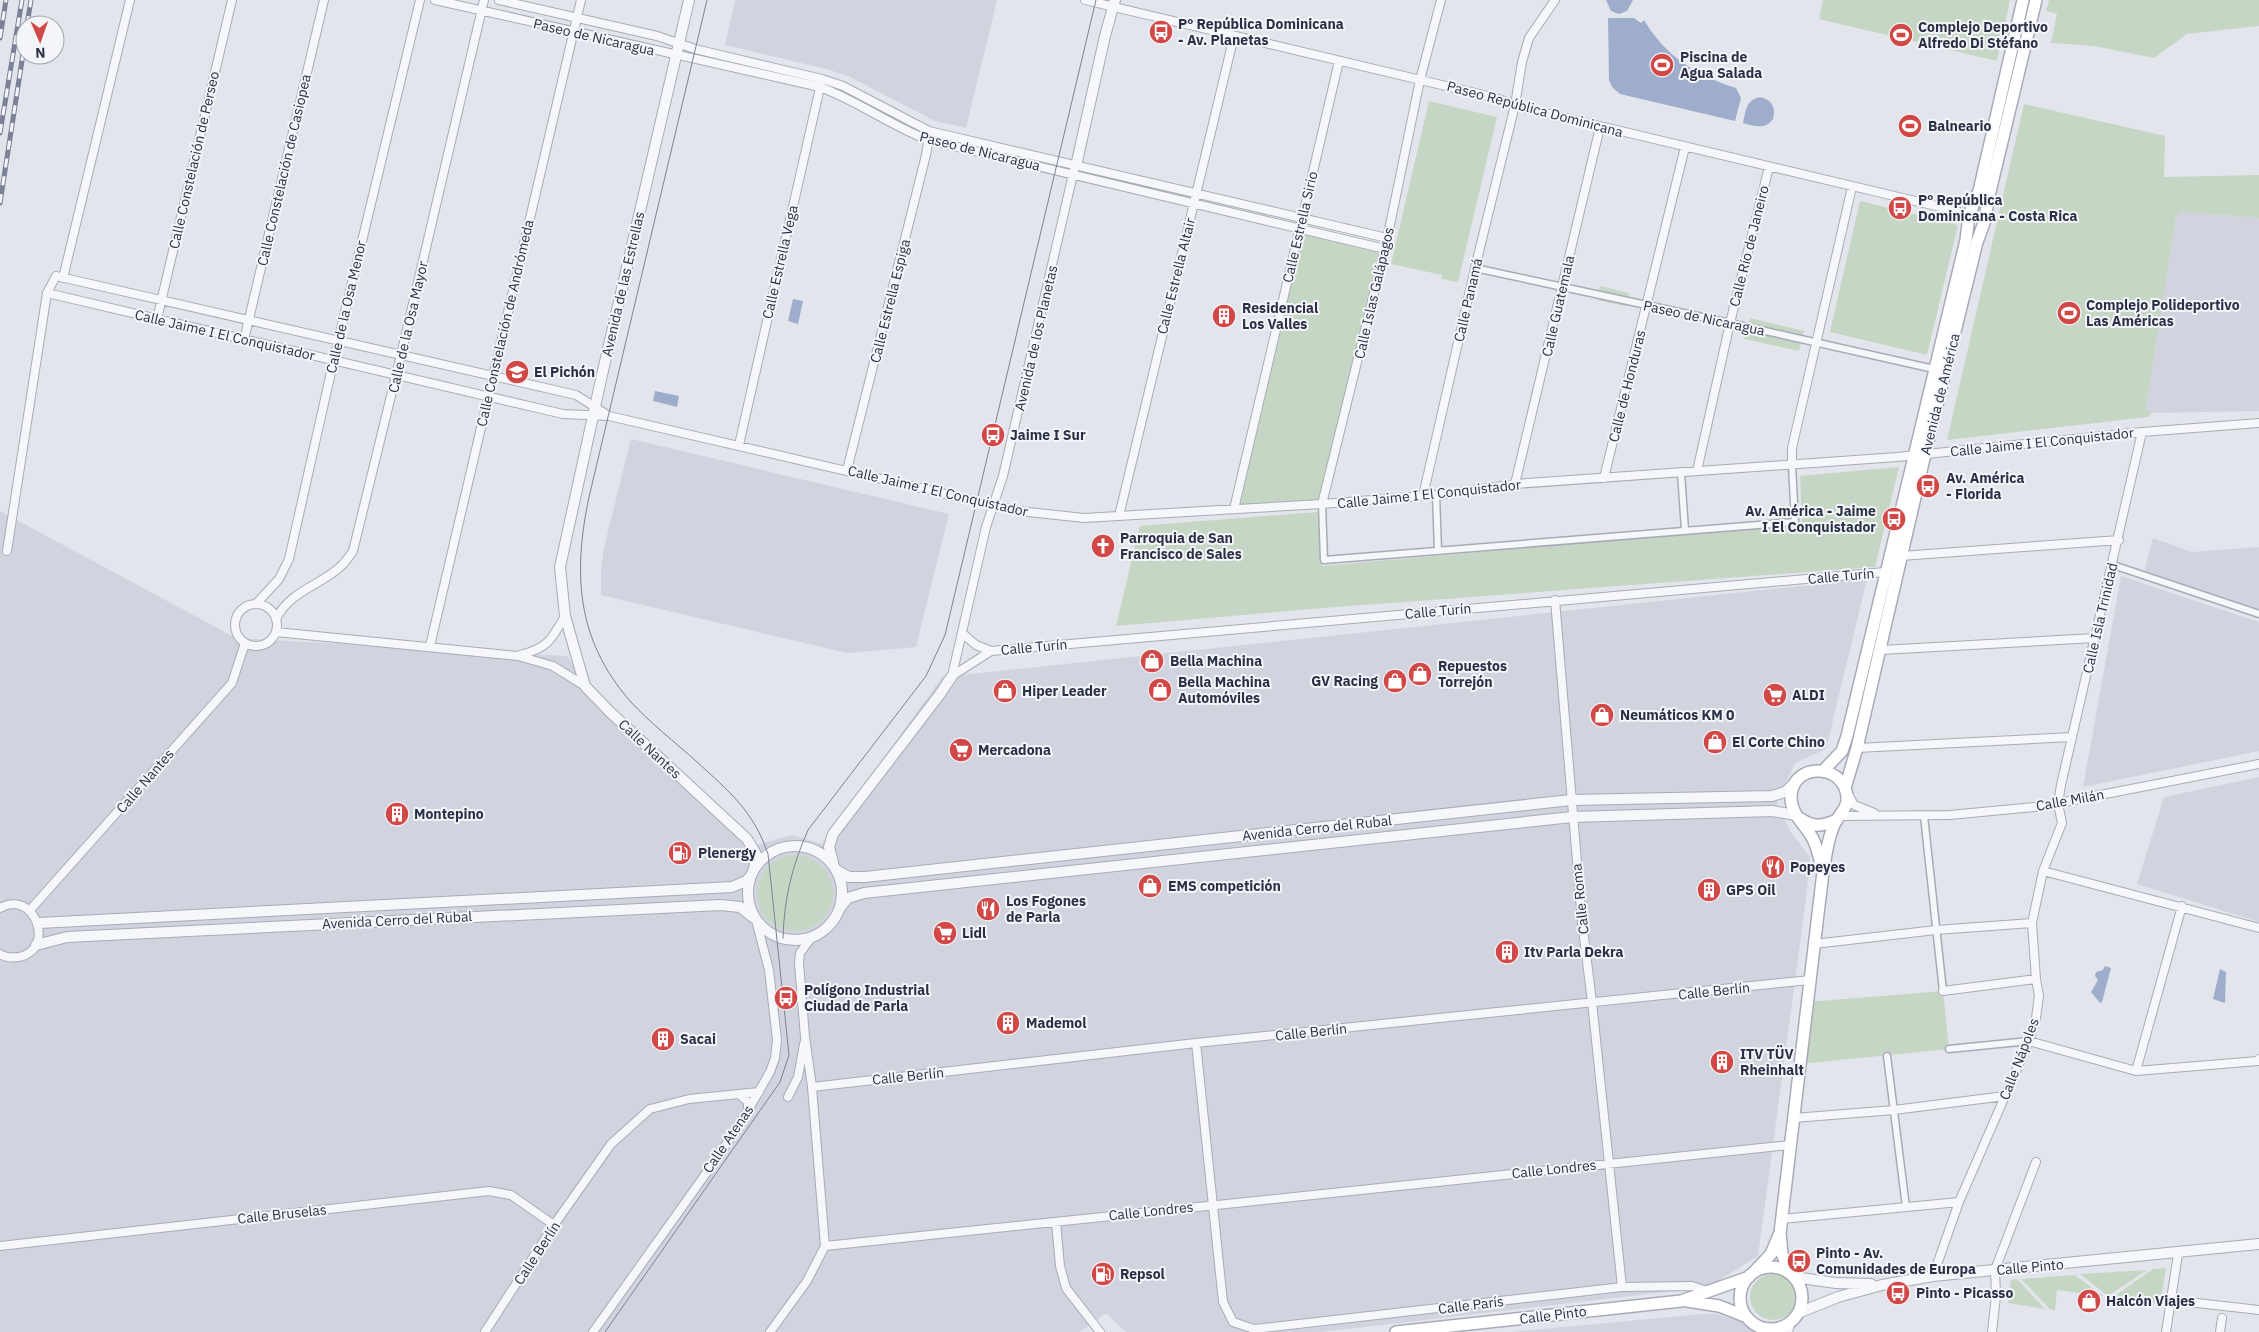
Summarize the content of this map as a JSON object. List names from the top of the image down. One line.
{"streets":{"main road":["Avenida de América","Calle Pinto"],"street":["Paseo de Nicaragua","Paseo República Dominicana","Calle Constelación de Perseo","Calle Constelación de Casiopea","Calle Estrella Sirio","Calle Río de Janeiro","Calle Estrella Vega","Calle Estrella Altair","Avenida de las Estrellas","Calle Islas Galápagos","Calle Panamá","Calle Estrella Espiga","Calle Guatemala","Calle de la Osa Menor","Calle Constelación de Andrómeda","Calle de la Osa Mayor","Calle Jaime I El Conquistador","Avenida de los Planetas","Calle de Honduras","Calle Turín","Calle Isla Trinidad","Calle Nantes","Calle Milán","Avenida Cerro del Rubal","Calle Roma","Calle Berlín","Calle Nápoles","Calle Atenas","Calle Londres","Calle Bruselas","Calle París"]},"crossings":[["Paseo de Nicaragua","Calle Estrella Sirio"],["Paseo de Nicaragua","Calle Río de Janeiro"],["Paseo de Nicaragua","Calle Estrella Vega"],["Paseo de Nicaragua","Calle Estrella Altair"],["Paseo de Nicaragua","Avenida de las Estrellas"],["Paseo de Nicaragua","Calle Islas Galápagos"],["Paseo de Nicaragua","Calle Panamá"],["Paseo de Nicaragua","Calle Estrella Espiga"],["Paseo de Nicaragua","Calle Guatemala"],["Paseo de Nicaragua","Calle Constelación de Andrómeda"],["Paseo de Nicaragua","Calle de la Osa Mayor"],["Paseo de Nicaragua","Avenida de los Planetas"],["Paseo de Nicaragua","Calle de Honduras"],["Paseo de Nicaragua","Avenida de América"],["Paseo República Dominicana","Calle Estrella Sirio"],["Paseo República Dominicana","Calle Río de Janeiro"],["Paseo República Dominicana","Calle Estrella Altair"],["Paseo República Dominicana","Calle Islas Galápagos"],["Paseo República Dominicana","Calle Panamá"],["Paseo República Dominicana","Calle Guatemala"],["Paseo República Dominicana","Avenida de los Planetas"],["Paseo República Dominicana","Calle de Honduras"],["Paseo República Dominicana","Avenida de América"],["Calle Constelación de Perseo","Calle Jaime I El Conquistador"],["Calle Constelación de Casiopea","Calle Jaime I El Conquistador"],["Calle Estrella Sirio","Calle Jaime I El Conquistador"],["Calle Río de Janeiro","Calle Jaime I El Conquistador"],["Calle Estrella Vega","Calle Jaime I El Conquistador"],["Calle Estrella Altair","Calle Jaime I El Conquistador"],["Avenida de las Estrellas","Calle Jaime I El Conquistador"],["Avenida de las Estrellas","Calle Nantes"],["Calle Islas Galápagos","Calle Jaime I El Conquistador"],["Calle Panamá","Calle Jaime I El Conquistador"],["Calle Estrella Espiga","Calle Jaime I El Conquistador"],["Calle Guatemala","Calle Jaime I El Conquistador"],["Calle de la Osa Menor","Calle de la Osa Mayor"],["Calle de la Osa Menor","Calle Jaime I El Conquistador"],["Calle de la Osa Menor","Calle Nantes"],["Calle Constelación de Andrómeda","Calle Jaime I El Conquistador"],["Calle Constelación de Andrómeda","Calle Nantes"],["Calle de la Osa Mayor","Calle Jaime I El Conquistador"],["Calle de la Osa Mayor","Calle Nantes"],["Calle Jaime I El Conquistador","Avenida de los Planetas"],["Calle Jaime I El Conquistador","Calle de Honduras"],["Calle Jaime I El Conquistador","Avenida de América"],["Calle Jaime I El Conquistador","Calle Isla Trinidad"],["Avenida de los Planetas","Calle Turín"],["Avenida de América","Calle Turín"],["Avenida de América","Calle Milán"],["Avenida de América","Avenida Cerro del Rubal"],["Calle Turín","Calle Nantes"],["Calle Turín","Avenida Cerro del Rubal"],["Calle Turín","Calle Roma"],["Calle Turín","Calle Atenas"],["Calle Isla Trinidad","Calle Milán"],["Calle Isla Trinidad","Calle Nápoles"],["Calle Nantes","Avenida Cerro del Rubal"],["Calle Nantes","Calle Atenas"],["Calle Milán","Avenida Cerro del Rubal"],["Calle Milán","Calle Nápoles"],["Avenida Cerro del Rubal","Calle Roma"],["Avenida Cerro del Rubal","Calle Atenas"],["Calle Roma","Calle Berlín"],["Calle Roma","Calle Londres"],["Calle Roma","Calle París"],["Calle Berlín","Calle Atenas"],["Calle Berlín","Calle Bruselas"],["Calle Nápoles","Calle Pinto"],["Calle Londres","Calle París"],["Calle Pinto","Calle París"]],"places":{"bus stop":["Pº República Dominicana - Av. Planetas","Pº República Dominicana - Costa Rica","Jaime I Sur","Av. América - Florida","Av. América - Jaime I El Conquistador","Polígono Industrial Ciudad de Parla","Pinto - Av. Comunidades de Europa","Pinto - Picasso"],"sports":["Complejo Deportivo Alfredo Di Stéfano","Piscina de Agua Salada","Balneario","Complejo Polideportivo Las Américas"],"building":["Residencial Los Valles","Montepino","GPS Oil","Itv Parla Dekra","Mademol","Sacai","ITV TÜV Rheinhalt"],"school or university":["El Pichón"],"church":["Parroquia de San Francisco de Sales"],"shop":["Bella Machina","Repuestos Torrejón","GV Racing","Bella Machina Automóviles","Hiper Leader","Neumáticos KM 0","El Corte Chino","EMS competición","Halcón Viajes"],"supermarket":["ALDI","Mercadona","Lidl"],"fuel station":["Plenergy","Repsol"],"restaurant":["Popeyes","Los Fogones de Parla"]},"north":"bottom"}
